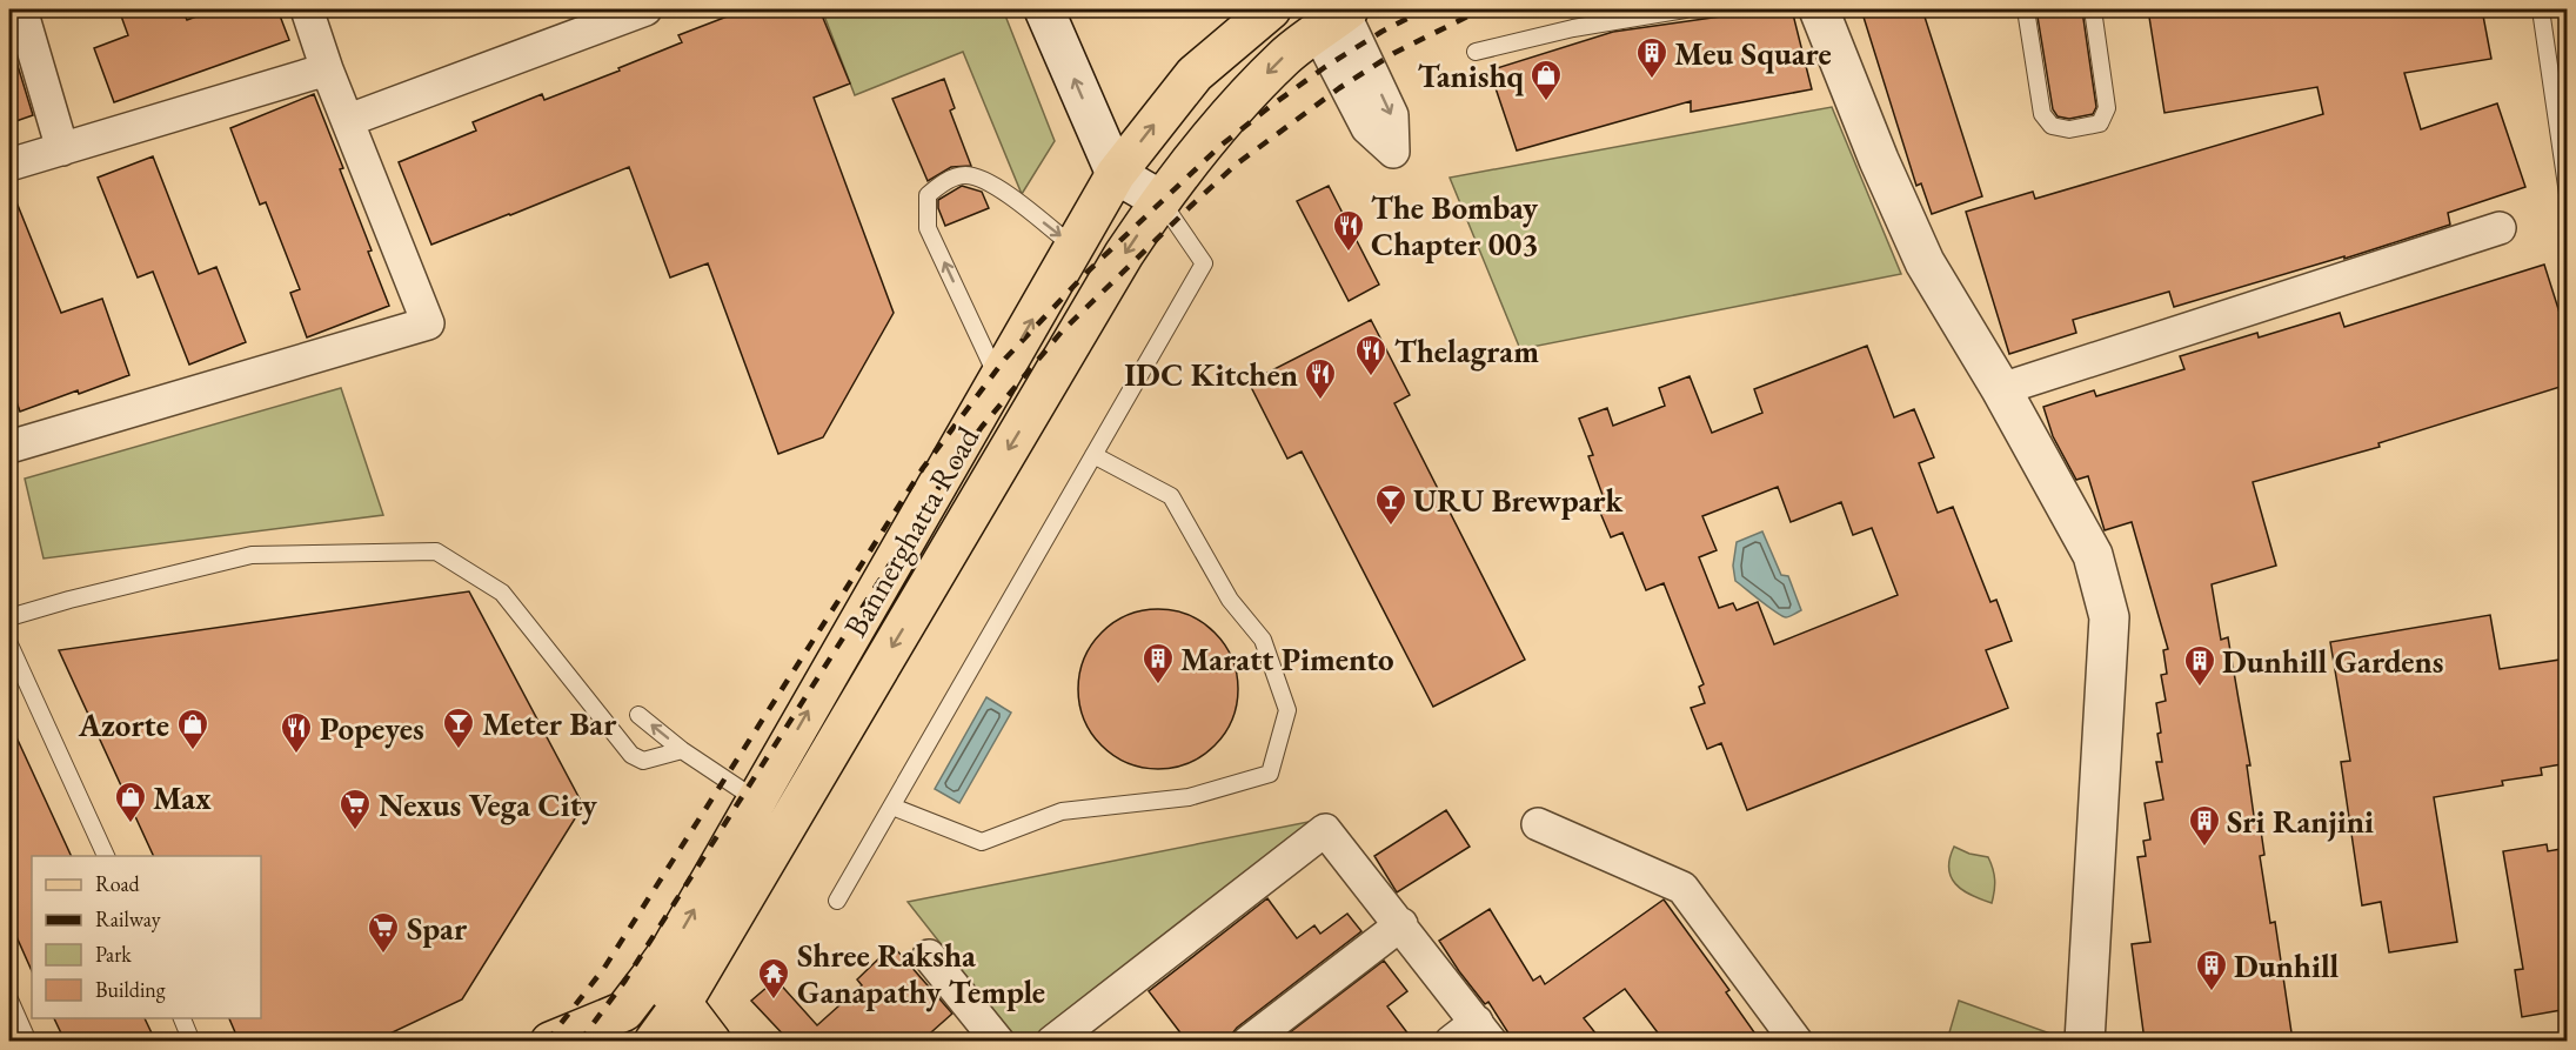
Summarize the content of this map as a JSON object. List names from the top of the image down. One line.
{"streets":{"main road":["Bannerghatta Road"]},"places":{"building":["Meu Square","Maratt Pimento","Dunhill Gardens","Sri Ranjini","Dunhill"],"shop":["Tanishq","Azorte","Max"],"restaurant":["The Bombay Chapter 003","Thelagram","IDC Kitchen","Popeyes"],"bar":["URU Brewpark","Meter Bar"],"supermarket":["Nexus Vega City","Spar"],"temple":["Shree Raksha Ganapathy Temple"]},"legend":["Road","Railway","Park","Building"]}
